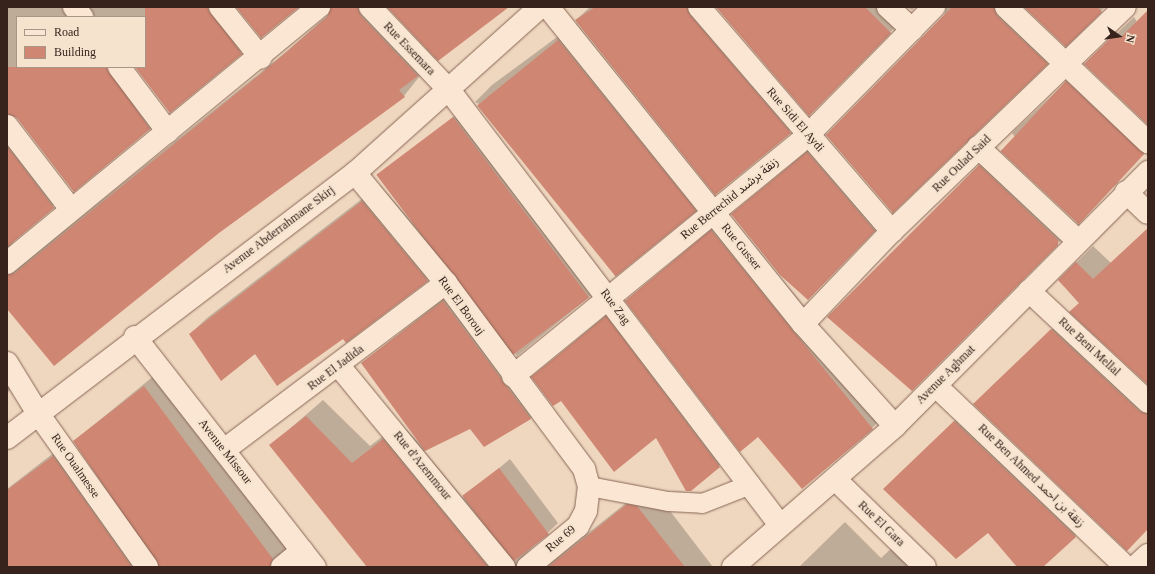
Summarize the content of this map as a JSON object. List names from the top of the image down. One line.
{"streets":{"street":["Rue Essemara","Rue Sidi El Aydi","Rue Oulad Said","Rue Berrechid زنقة برشىد","Avenue Abderrahmane Skirj","Rue Gusser","Rue El Borouj","Rue Zag","Rue Beni Mellal","Rue El Jadida","Avenue Aghmat","Avenue Missour","Rue Oualmesse","Rue d'Azemmour","Rue Ben Ahmed زنقة بن احمد","Rue El Gara","Rue 69"]},"crossings":[["Rue Essemara","Avenue Abderrahmane Skirj"],["Rue Essemara","Rue Zag"],["Rue Sidi El Aydi","Rue Oulad Said"],["Rue Sidi El Aydi","Rue Berrechid زنقة برشىد"],["Rue Oulad Said","Rue Gusser"],["Rue Berrechid زنقة برشىد","Rue Gusser"],["Rue Berrechid زنقة برشىد","Rue El Borouj"],["Rue Berrechid زنقة برشىد","Rue Zag"],["Avenue Abderrahmane Skirj","Rue El Borouj"],["Avenue Abderrahmane Skirj","Rue Zag"],["Avenue Abderrahmane Skirj","Avenue Missour"],["Avenue Abderrahmane Skirj","Rue Oualmesse"],["Rue Gusser","Avenue Aghmat"],["Rue El Borouj","Rue El Jadida"],["Rue El Borouj","Rue 69"],["Rue Zag","Avenue Aghmat"],["Rue Beni Mellal","Avenue Aghmat"],["Rue El Jadida","Avenue Missour"],["Rue El Jadida","Rue d'Azemmour"],["Avenue Aghmat","Rue Ben Ahmed زنقة بن احمد"],["Avenue Aghmat","Rue El Gara"]],"legend":["Road","Building"],"north":"right"}
